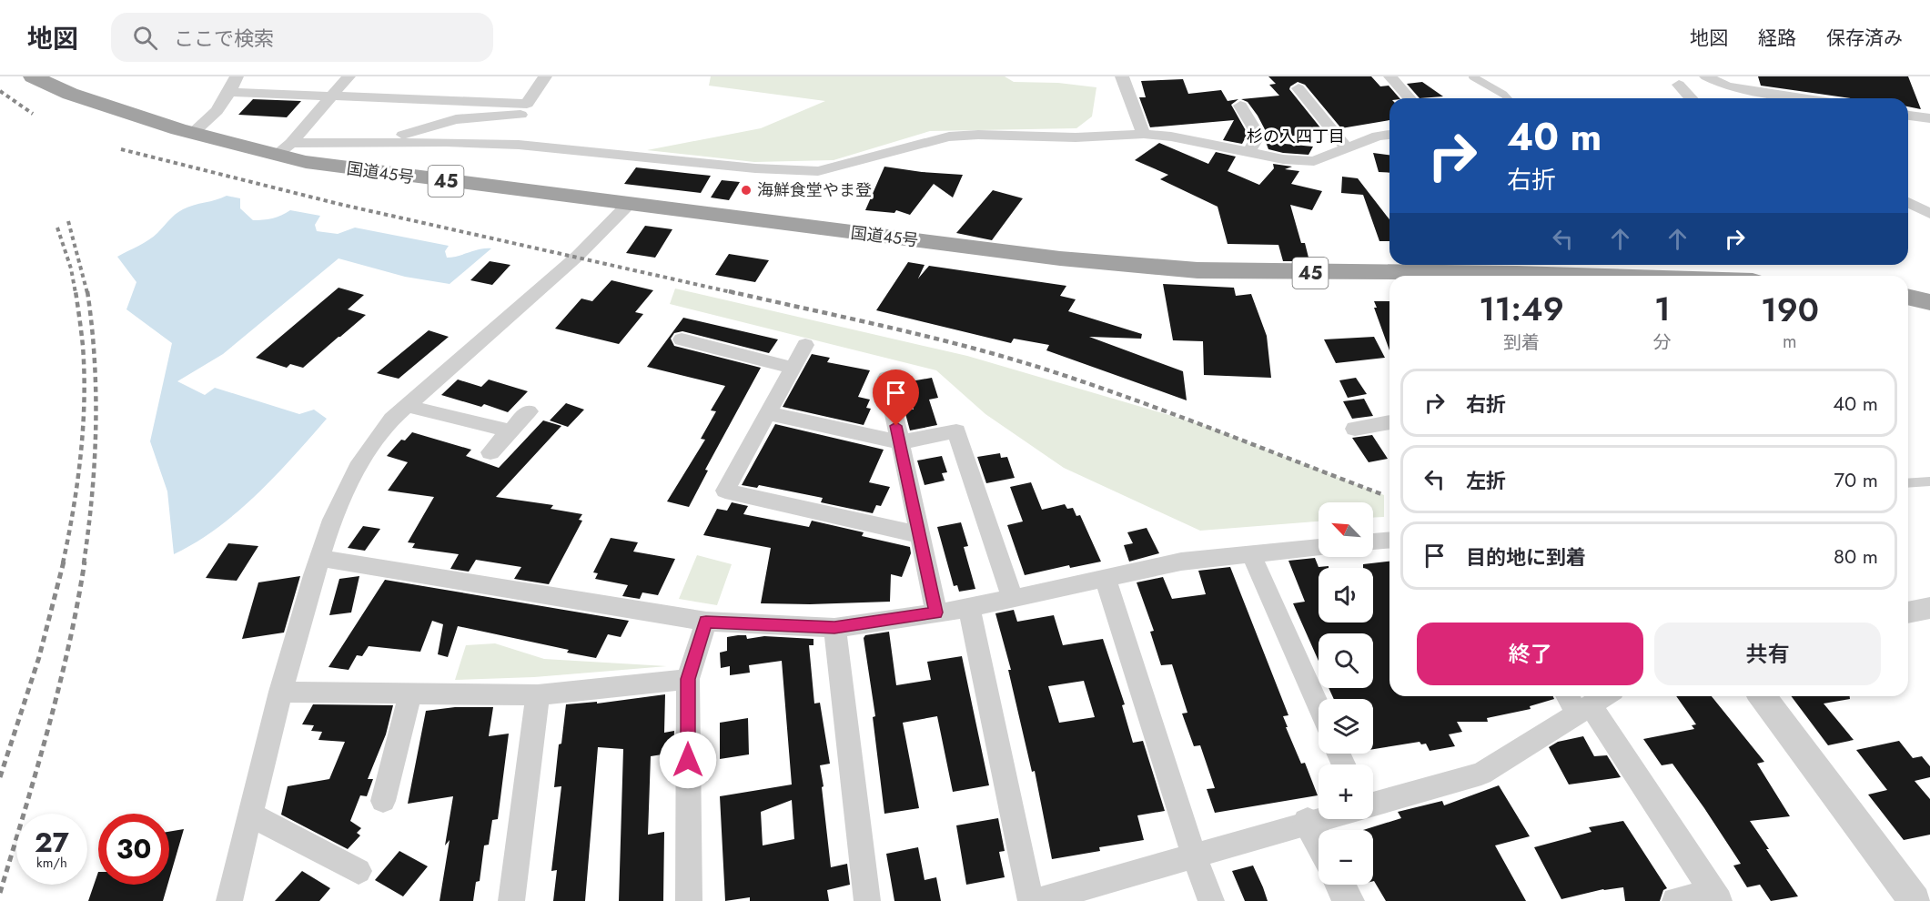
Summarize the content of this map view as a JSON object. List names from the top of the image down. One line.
{"streets":{"highway":["国道45号","45"]},"districts":["杉の入四丁目"],"places":["海鮮食堂やま登"],"north":"top left","page":{"header":"地図","search":"ここで検索","nav":["地図","経路","保存済み"],"turn":["40 m","右折"],"eta":["11:49","到着","1","分","190","m"],"list":[{"name":"右折","value":"40 m"},{"name":"左折","value":"70 m"},{"name":"目的地に到着","value":"80 m"}],"map_buttons":["+","−"],"buttons":["終了","共有"],"speed":"27 km/h","limit":"30"}}
